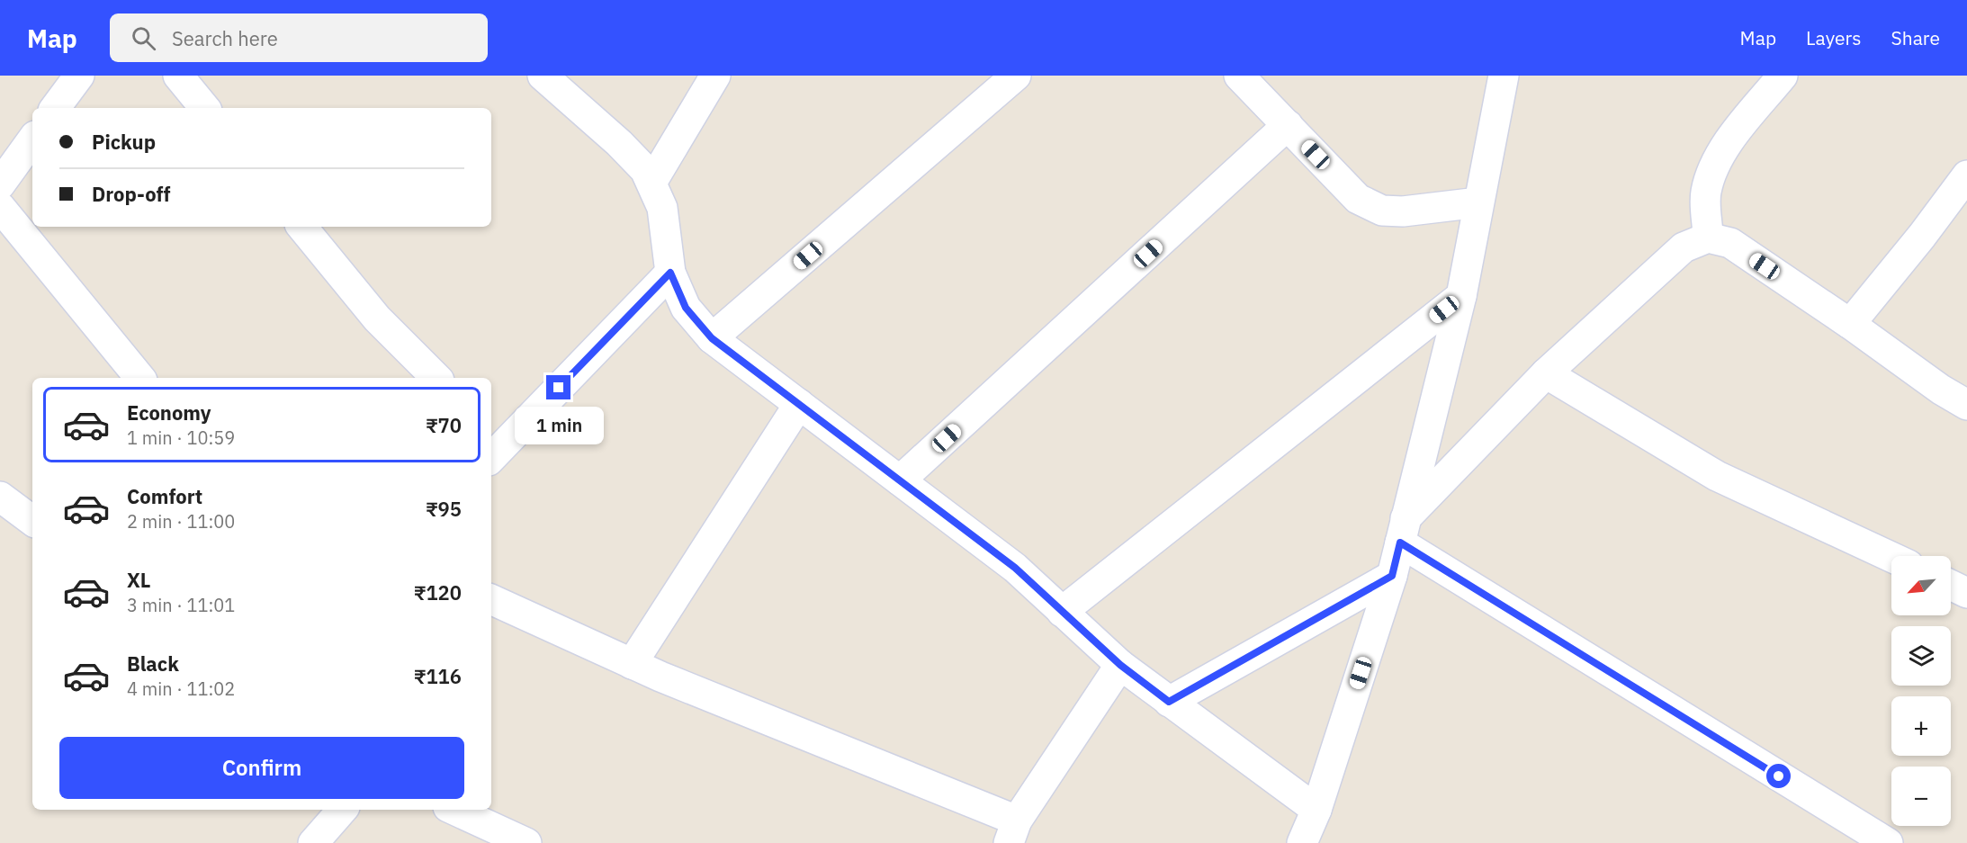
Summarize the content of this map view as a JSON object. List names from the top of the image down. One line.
{"north":"bottom left","page":{"header":"Map","search":"Search here","nav":["Map","Layers","Share"],"banner":["Pickup","Drop-off"],"list":[{"name":"Economy","note":"1 min · 10:59","value":"₹70"},{"name":"Comfort","note":"2 min · 11:00","value":"₹95"},{"name":"XL","note":"3 min · 11:01","value":"₹120"},{"name":"Black","note":"4 min · 11:02","value":"₹116"}],"bubble":"1 min","map_buttons":["+","−"],"buttons":"Confirm"}}
